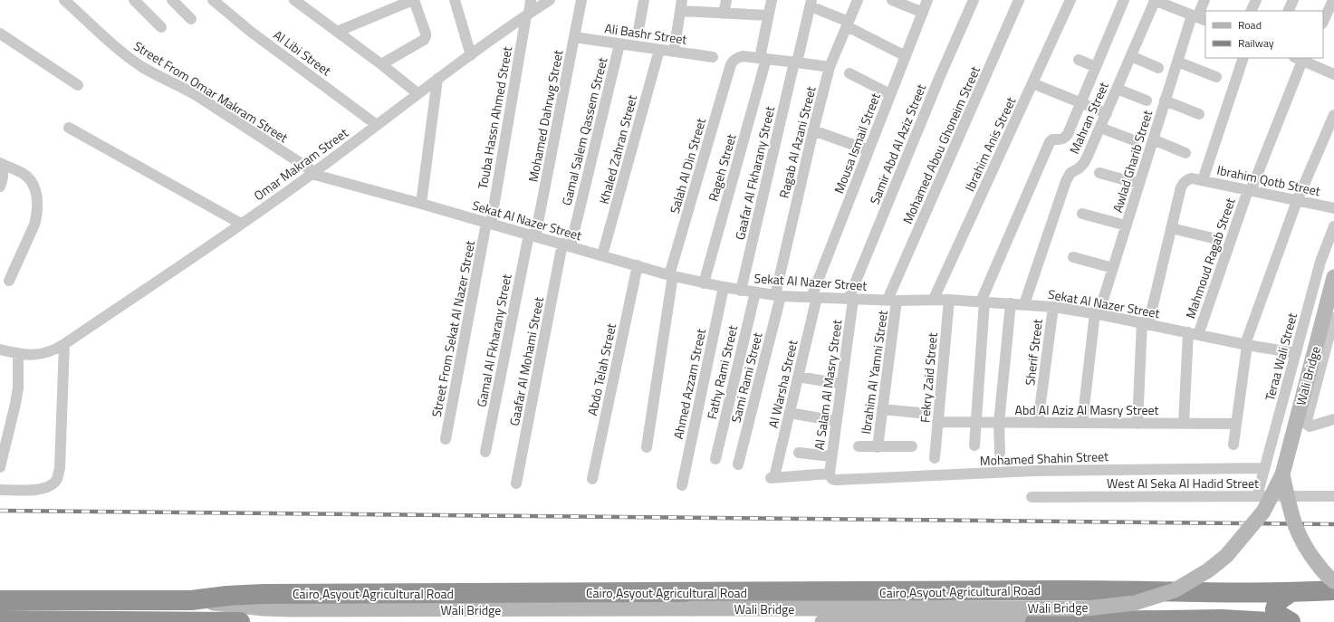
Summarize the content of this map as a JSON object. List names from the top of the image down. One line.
{"streets":{"highway":["Cairo,Asyout Agricultural Road"],"main road":["Wali Bridge"],"street":["Ali Bashr Street","Al Libi Street","Street From Omar Makram Street","Mohamed Dahrwg Street","Touba Hassn Ahmed Street","Mahran Street","Gamal Salem Qassem Street","Ragab Al Azani Street","Mousa Ismail Street","Samir Abd Al Aziz Street","Ibrahim Anis Street","Mohamed Abou Ghoneim Street","Khaled Zahran Street","Awlad Gharib Street","Omar Makram Street","Salah Al Din Street","Rageh Street","Gaafar Al Fkharany Street","Ibrahim Qotb Street","Sekat Al Nazer Street","Mahmoud Ragab Street","Street From Sekat Al Nazer Street","Gamal Al Fkharany Street","Sherif Street","Teraa Wali Street","Gaafar Al Mohami Street","Abdo Telah Street","Fathy Rami Street","Ibrahim Al Yamni Street","Sami Rami Street","Fekry Zaid Street","Ahmed Azzam Street","Al Warsha Street","Al Salam Al Masry Street","Abd Al Aziz Al Masry Street","Mohamed Shahin Street","West Al Seka Al Hadid Street"]},"crossings":[["Ali Bashr Street","Mohamed Dahrwg Street"],["Ali Bashr Street","Gamal Salem Qassem Street"],["Ali Bashr Street","Khaled Zahran Street"],["Al Libi Street","Omar Makram Street"],["Street From Omar Makram Street","Omar Makram Street"],["Street From Omar Makram Street","Sekat Al Nazer Street"],["Mohamed Dahrwg Street","Sekat Al Nazer Street"],["Mohamed Dahrwg Street","Gamal Al Fkharany Street"],["Touba Hassn Ahmed Street","Omar Makram Street"],["Touba Hassn Ahmed Street","Sekat Al Nazer Street"],["Touba Hassn Ahmed Street","Street From Sekat Al Nazer Street"],["Mahran Street","Sekat Al Nazer Street"],["Gamal Salem Qassem Street","Sekat Al Nazer Street"],["Gamal Salem Qassem Street","Gaafar Al Mohami Street"],["Ragab Al Azani Street","Sekat Al Nazer Street"],["Ragab Al Azani Street","Sami Rami Street"],["Mousa Ismail Street","Sekat Al Nazer Street"],["Mousa Ismail Street","Al Warsha Street"],["Samir Abd Al Aziz Street","Sekat Al Nazer Street"],["Samir Abd Al Aziz Street","Al Salam Al Masry Street"],["Ibrahim Anis Street","Sekat Al Nazer Street"],["Mohamed Abou Ghoneim Street","Sekat Al Nazer Street"],["Mohamed Abou Ghoneim Street","Ibrahim Al Yamni Street"],["Khaled Zahran Street","Sekat Al Nazer Street"],["Awlad Gharib Street","Sekat Al Nazer Street"],["Awlad Gharib Street","Abd Al Aziz Al Masry Street"],["Omar Makram Street","Sekat Al Nazer Street"],["Salah Al Din Street","Rageh Street"],["Salah Al Din Street","Sekat Al Nazer Street"],["Rageh Street","Sekat Al Nazer Street"],["Gaafar Al Fkharany Street","Sekat Al Nazer Street"],["Ibrahim Qotb Street","Mahmoud Ragab Street"],["Sekat Al Nazer Street","Mahmoud Ragab Street"],["Sekat Al Nazer Street","Street From Sekat Al Nazer Street"],["Sekat Al Nazer Street","Gamal Al Fkharany Street"],["Sekat Al Nazer Street","Sherif Street"],["Sekat Al Nazer Street","Teraa Wali Street"],["Sekat Al Nazer Street","Gaafar Al Mohami Street"],["Sekat Al Nazer Street","Abdo Telah Street"],["Sekat Al Nazer Street","Fathy Rami Street"],["Sekat Al Nazer Street","Ibrahim Al Yamni Street"],["Sekat Al Nazer Street","Sami Rami Street"],["Sekat Al Nazer Street","Fekry Zaid Street"],["Sekat Al Nazer Street","Ahmed Azzam Street"],["Sekat Al Nazer Street","Al Warsha Street"],["Sekat Al Nazer Street","Al Salam Al Masry Street"],["Mahmoud Ragab Street","Abd Al Aziz Al Masry Street"],["Sherif Street","Abd Al Aziz Al Masry Street"],["Teraa Wali Street","Mohamed Shahin Street"],["Teraa Wali Street","West Al Seka Al Hadid Street"],["Wali Bridge","Cairo,Asyout Agricultural Road"],["Fekry Zaid Street","Abd Al Aziz Al Masry Street"],["Al Warsha Street","Al Salam Al Masry Street"],["Al Warsha Street","Mohamed Shahin Street"],["Al Salam Al Masry Street","Mohamed Shahin Street"]],"legend":["Road","Railway"]}
